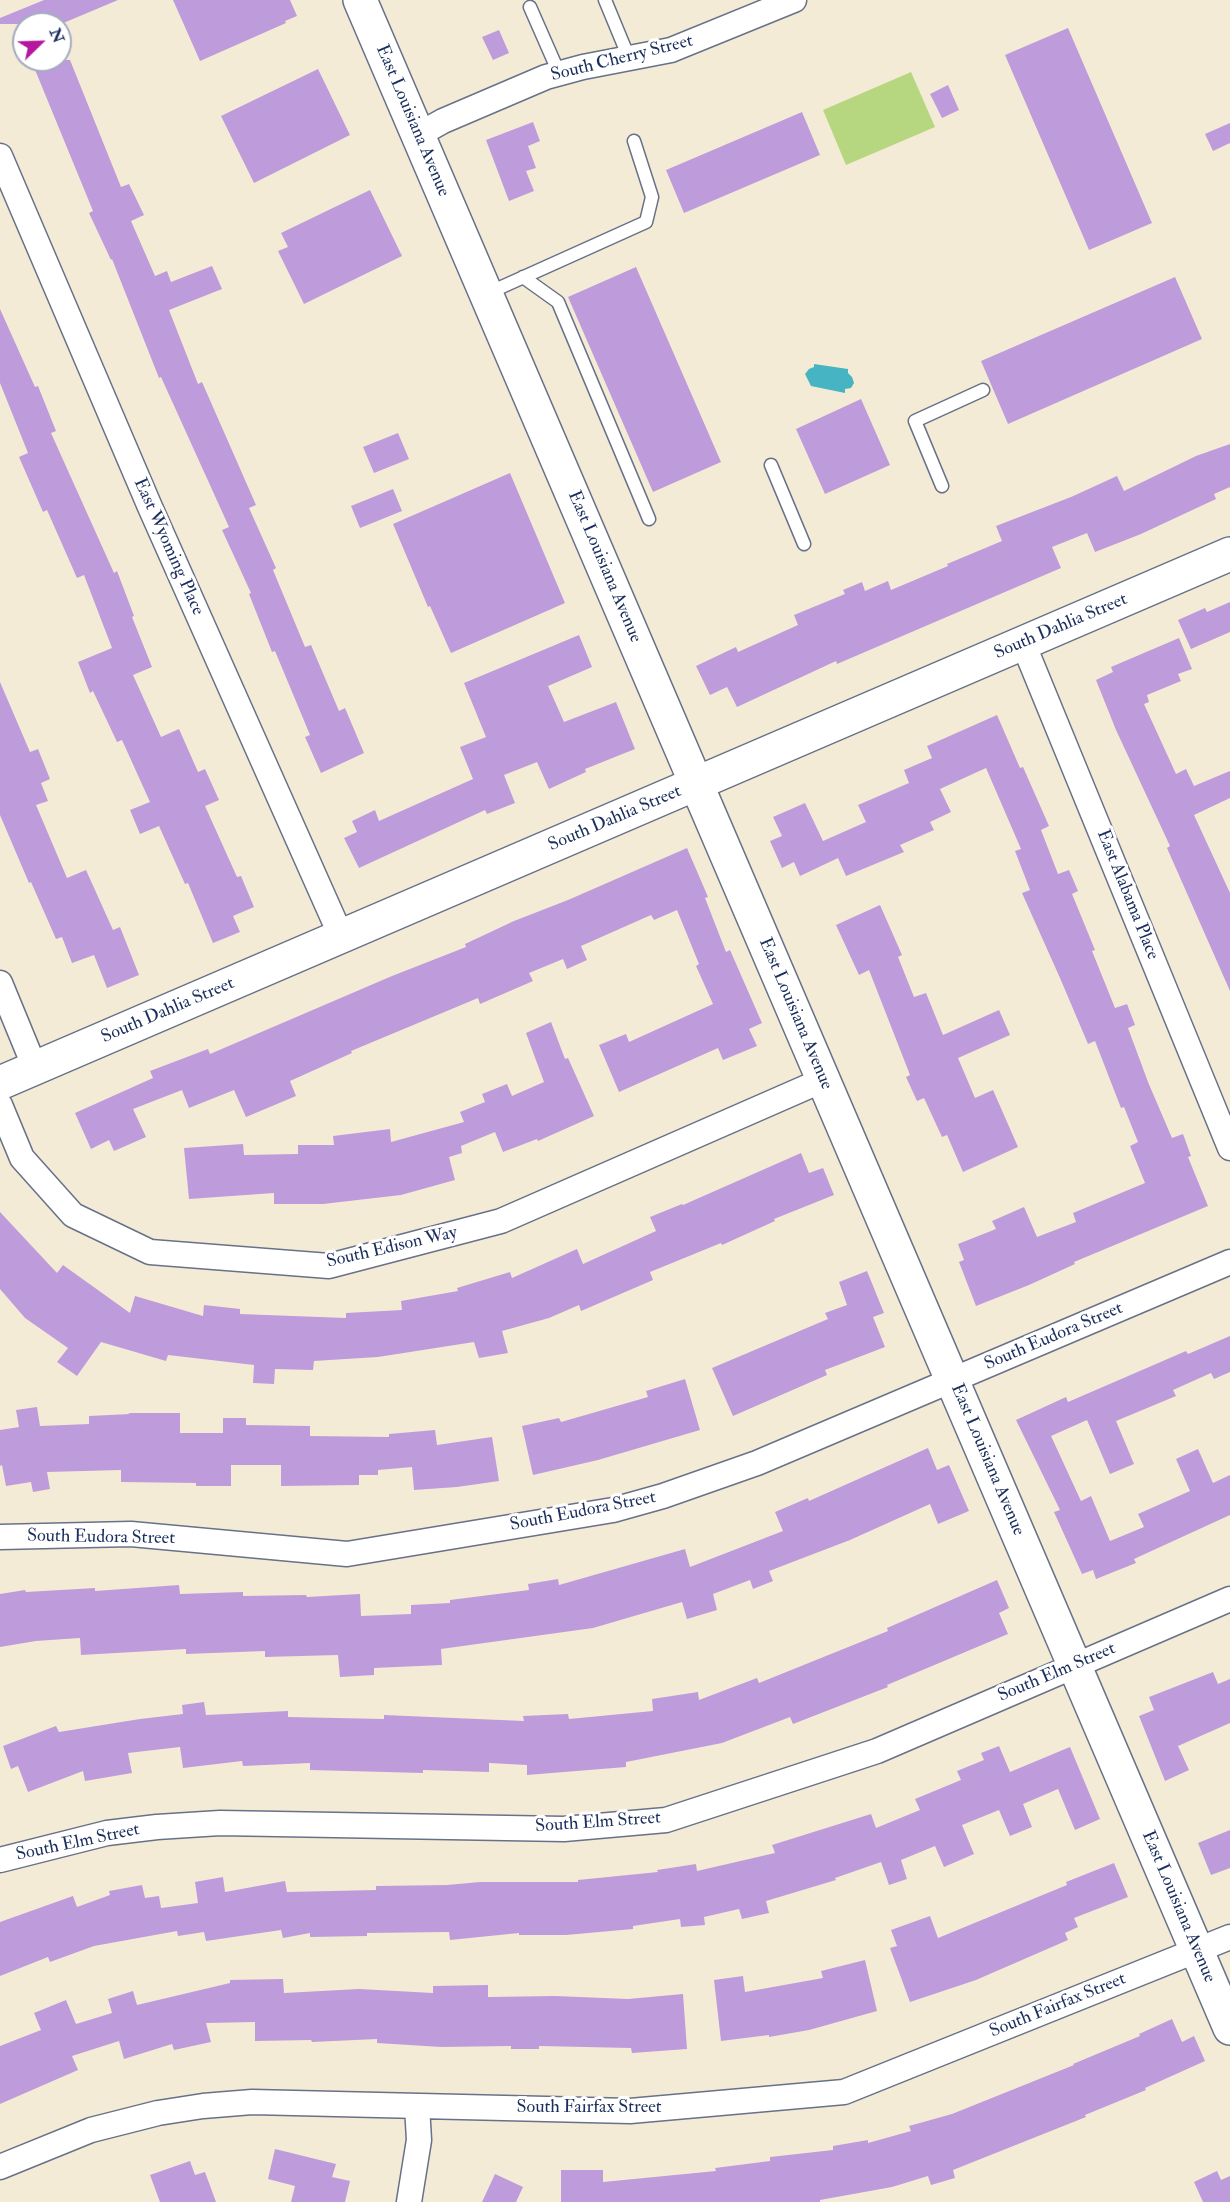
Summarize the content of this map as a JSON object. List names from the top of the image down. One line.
{"streets":{"street":["South Cherry Street","East Louisiana Avenue","East Wyoming Place","South Dahlia Street","East Alabama Place","South Edison Way","South Eudora Street","South Elm Street","South Fairfax Street"]},"crossings":[["South Cherry Street","East Louisiana Avenue"],["East Louisiana Avenue","South Dahlia Street"],["East Louisiana Avenue","South Edison Way"],["East Louisiana Avenue","South Eudora Street"],["East Louisiana Avenue","South Elm Street"],["East Louisiana Avenue","South Fairfax Street"],["East Wyoming Place","South Dahlia Street"],["South Dahlia Street","East Alabama Place"]],"north":"top right"}
